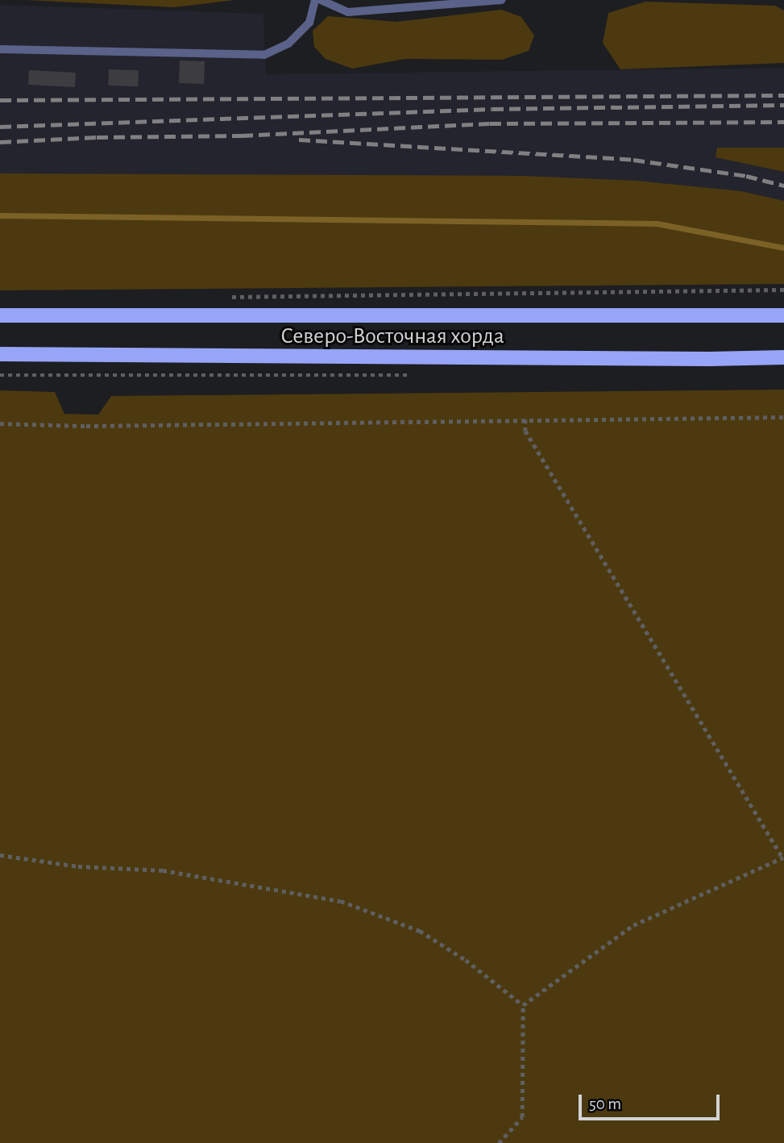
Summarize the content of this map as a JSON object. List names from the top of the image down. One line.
{"streets":{"main road":["Северо-Восточная хорда"]},"scale_bar":"50 m"}
